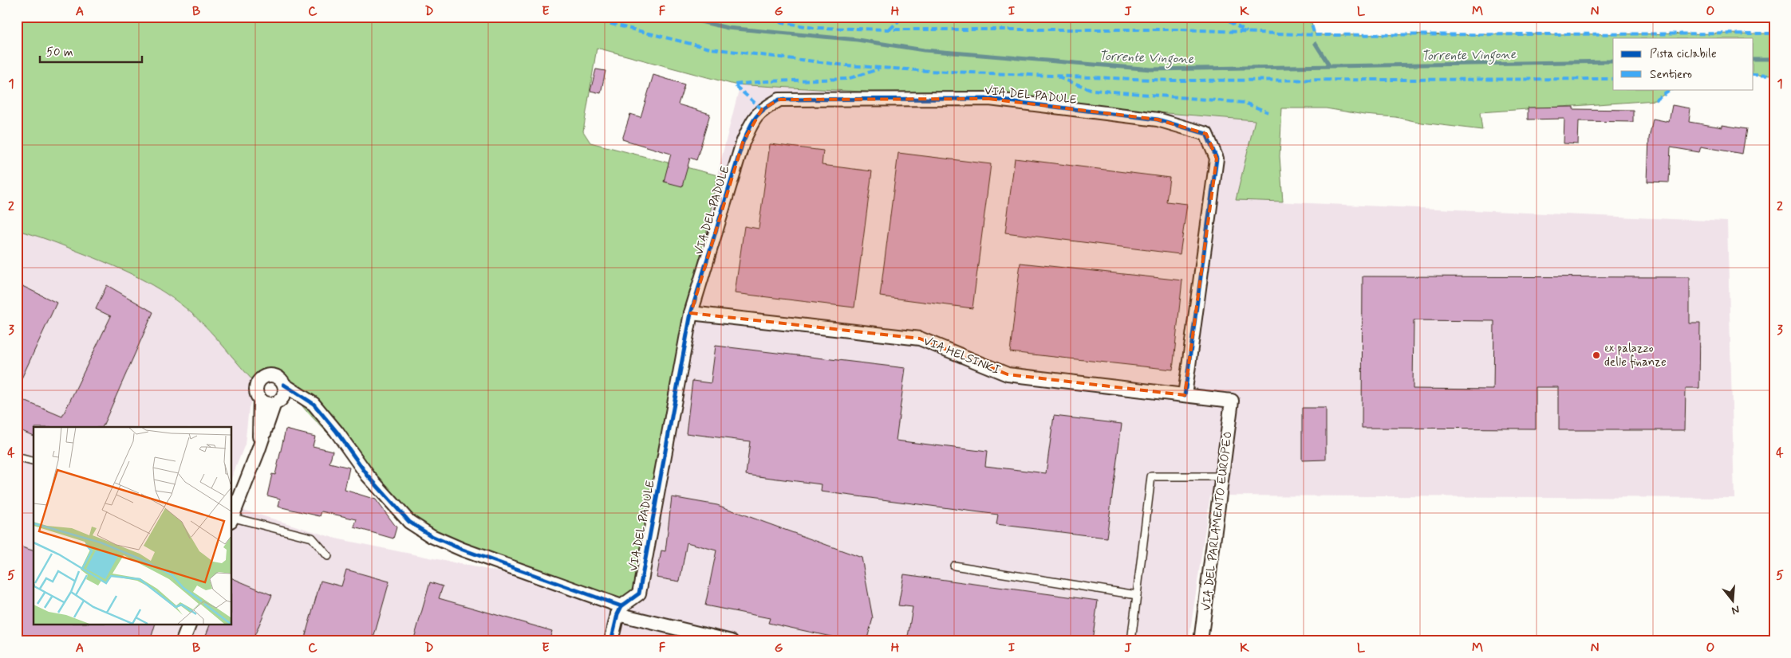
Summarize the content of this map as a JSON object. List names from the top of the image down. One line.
{"streets":{"street":["VIA DEL PADULE","VIA HELSINKI","VIA DEL PARLAMENTO EUROPEO"]},"crossings":[["VIA DEL PADULE","VIA HELSINKI"],["VIA HELSINKI","VIA DEL PARLAMENTO EUROPEO"]],"water":["Torrente Vingone"],"places":["ex palazzo delle finanze"],"legend":["Pista ciclabile","Sentiero"],"scale_bar":"50 m","north":"bottom","grid":{"columns":["A","B","C","D","E","F","G","H","I","J","K","L","M","N","O"],"rows":["1","2","3","4","5"]}}
